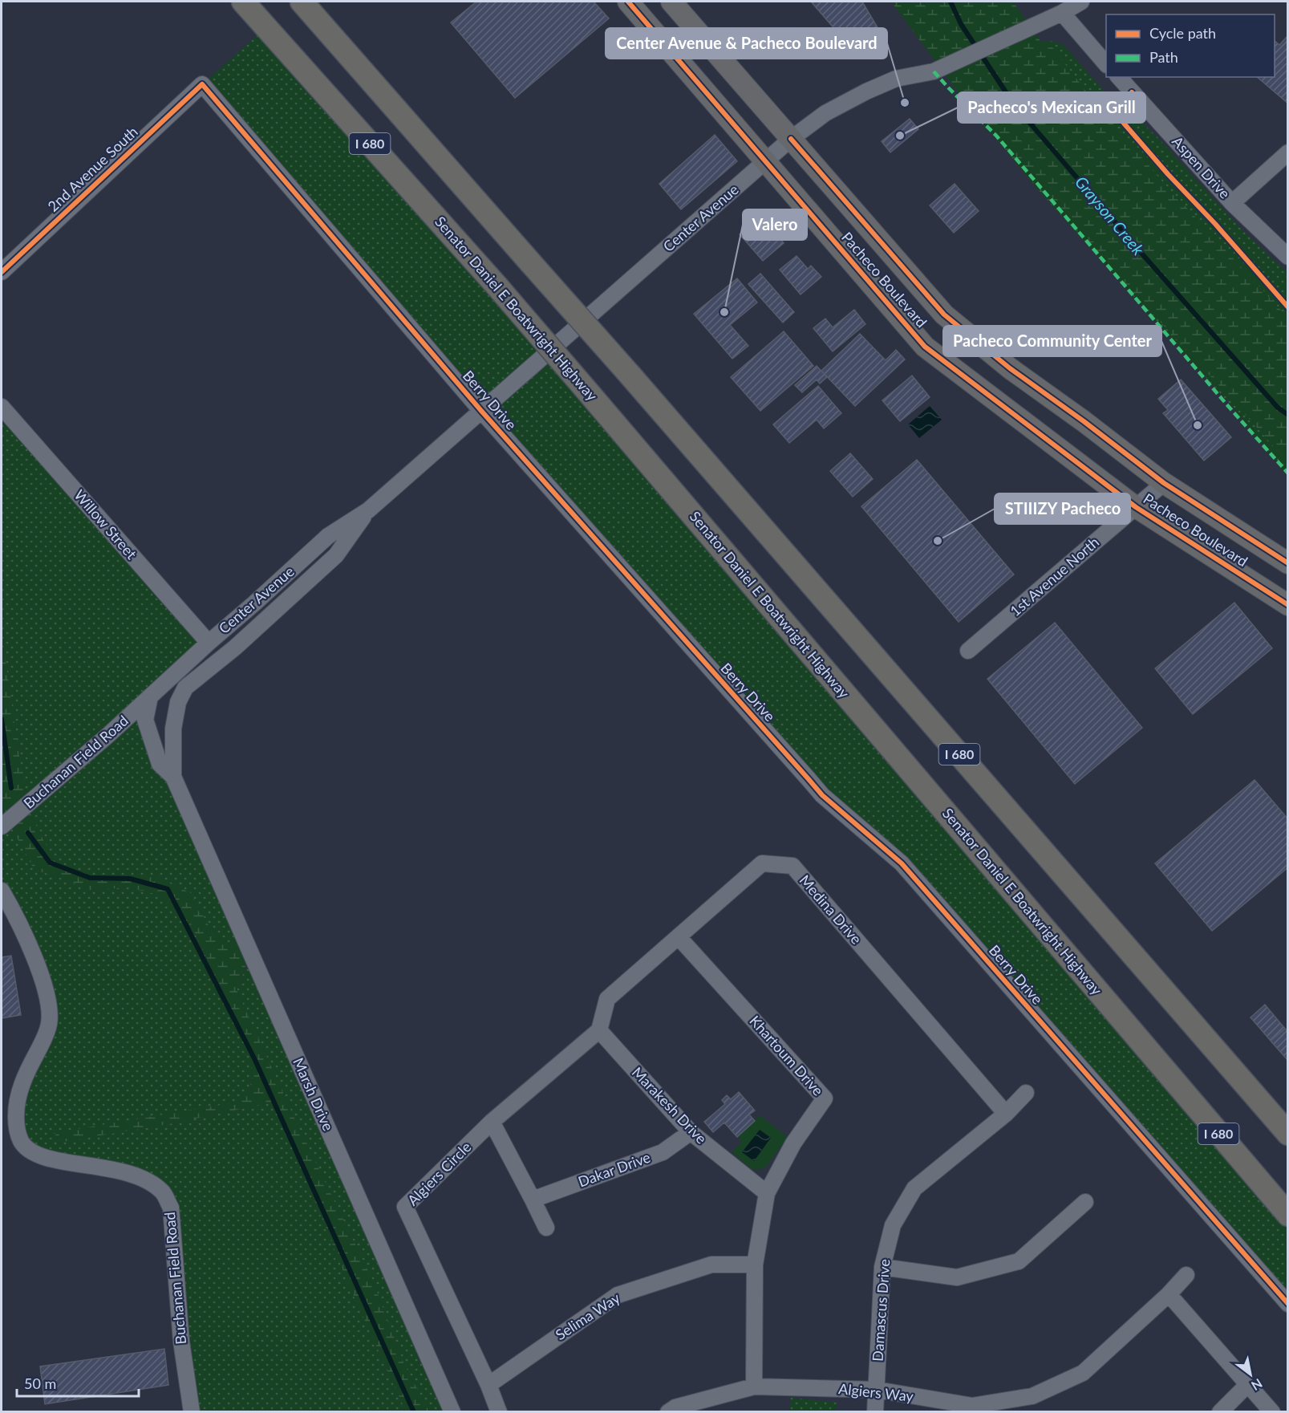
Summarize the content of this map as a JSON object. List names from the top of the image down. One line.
{"streets":{"highway":["I 680","Senator Daniel E Boatwright Highway"],"main road":["Pacheco Boulevard"],"street":["Aspen Drive","2nd Avenue South","Center Avenue","Berry Drive","Willow Street","1st Avenue North","Buchanan Field Road","Medina Drive","Khartoum Drive","Marsh Drive","Marakesh Drive","Dakar Drive","Algiers Circle","Damascus Drive","Selima Way","Algiers Way"]},"crossings":[["2nd Avenue South","Berry Drive"],["Center Avenue","Pacheco Boulevard"],["Center Avenue","Berry Drive"],["Center Avenue","Willow Street"],["Center Avenue","Buchanan Field Road"],["Center Avenue","Marsh Drive"],["Pacheco Boulevard","1st Avenue North"],["Buchanan Field Road","Marsh Drive"],["Medina Drive","Khartoum Drive"],["Medina Drive","Marakesh Drive"],["Medina Drive","Algiers Circle"],["Medina Drive","Damascus Drive"],["Khartoum Drive","Marakesh Drive"],["Khartoum Drive","Selima Way"],["Khartoum Drive","Algiers Way"],["Marakesh Drive","Dakar Drive"],["Marakesh Drive","Algiers Circle"],["Algiers Circle","Selima Way"],["Damascus Drive","Algiers Way"]],"water":["Grayson Creek"],"places":["Center Avenue & Pacheco Boulevard","Pacheco's Mexican Grill","Valero","Pacheco Community Center","STIIIZY Pacheco"],"legend":["Cycle path","Path"],"scale_bar":"50 m","north":"bottom right"}
